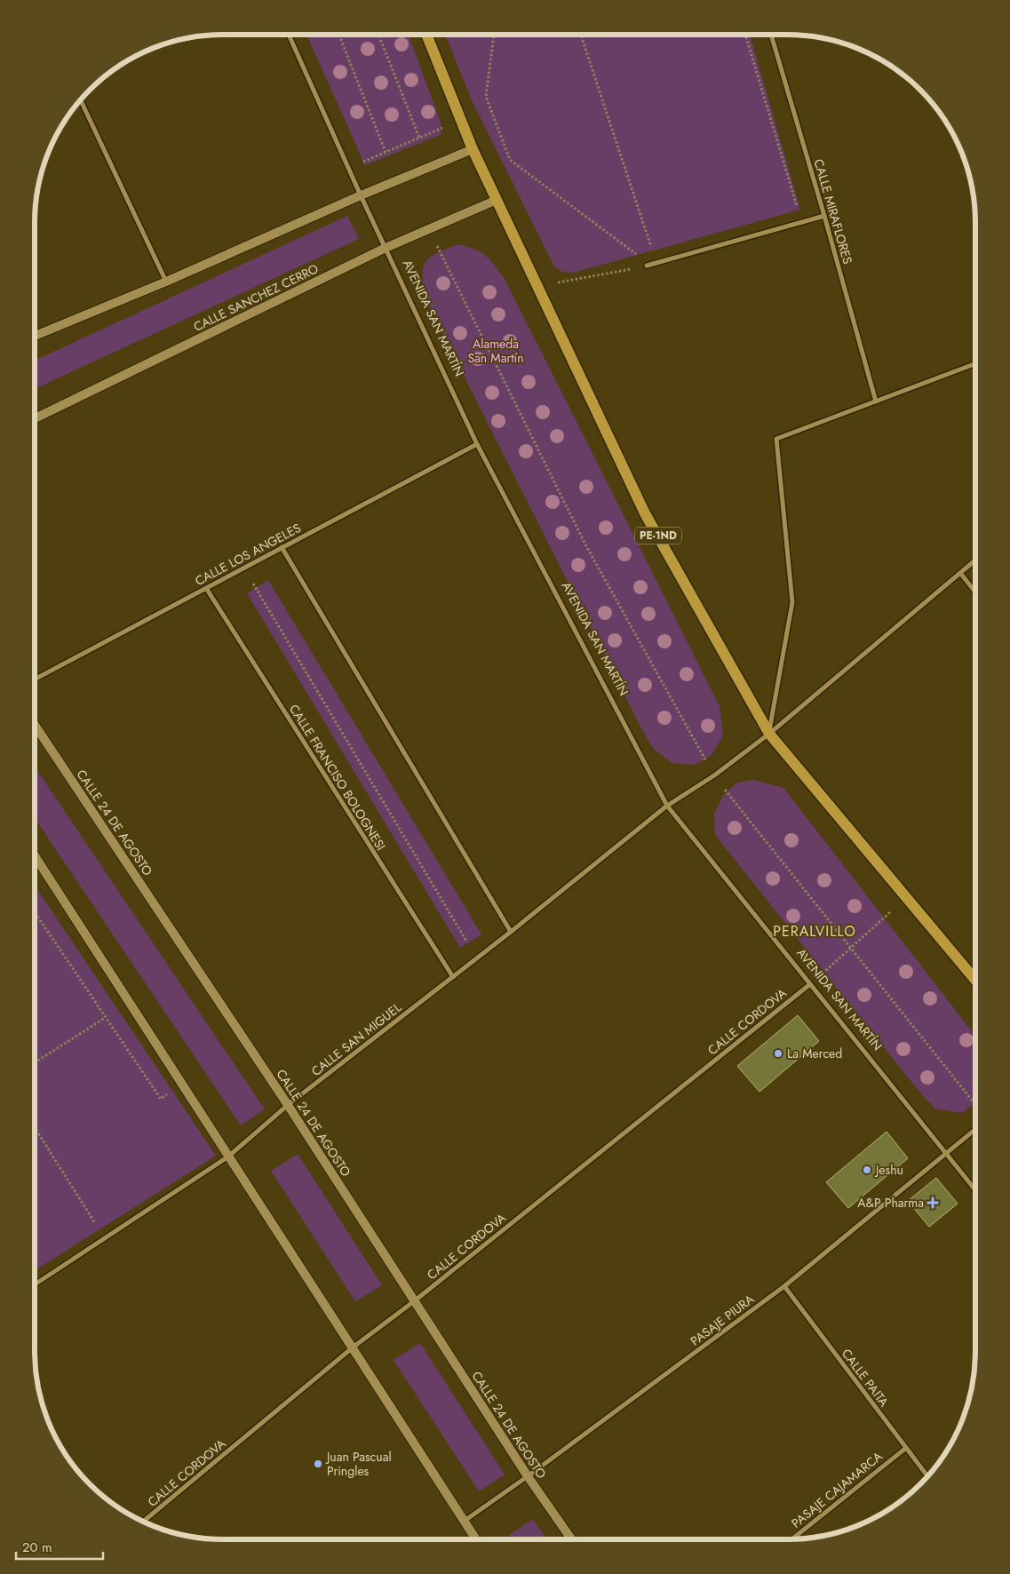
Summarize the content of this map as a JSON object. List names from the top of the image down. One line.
{"streets":{"main road":["PE-1ND"],"street":["CALLE MIRAFLORES","CALLE SANCHEZ CERRO","AVENIDA SAN MARTÍN","CALLE LOS ANGELES","CALLE FRANCISO BOLOGNESI","CALLE 24 DE AGOSTO","CALLE CORDOVA","CALLE SAN MIGUEL","PASAJE PIURA","CALLE PAITA","PASAJE CAJAMARCA"]},"crossings":[["CALLE SANCHEZ CERRO","AVENIDA SAN MARTÍN"],["CALLE SANCHEZ CERRO","PE-1ND"],["AVENIDA SAN MARTÍN","CALLE LOS ANGELES"],["AVENIDA SAN MARTÍN","CALLE CORDOVA"],["AVENIDA SAN MARTÍN","CALLE SAN MIGUEL"],["AVENIDA SAN MARTÍN","PASAJE PIURA"],["PE-1ND","CALLE SAN MIGUEL"],["CALLE LOS ANGELES","CALLE FRANCISO BOLOGNESI"],["CALLE FRANCISO BOLOGNESI","CALLE SAN MIGUEL"],["CALLE 24 DE AGOSTO","CALLE CORDOVA"],["CALLE 24 DE AGOSTO","CALLE SAN MIGUEL"],["CALLE 24 DE AGOSTO","PASAJE PIURA"],["PASAJE PIURA","CALLE PAITA"],["CALLE PAITA","PASAJE CAJAMARCA"]],"districts":["PERALVILLO"],"parks":["Alameda San Martín"],"places":{"other":["La Merced","Jeshu","Juan Pascual Pringles"],"health":["A&P Pharma"]},"scale_bar":"20 m"}
